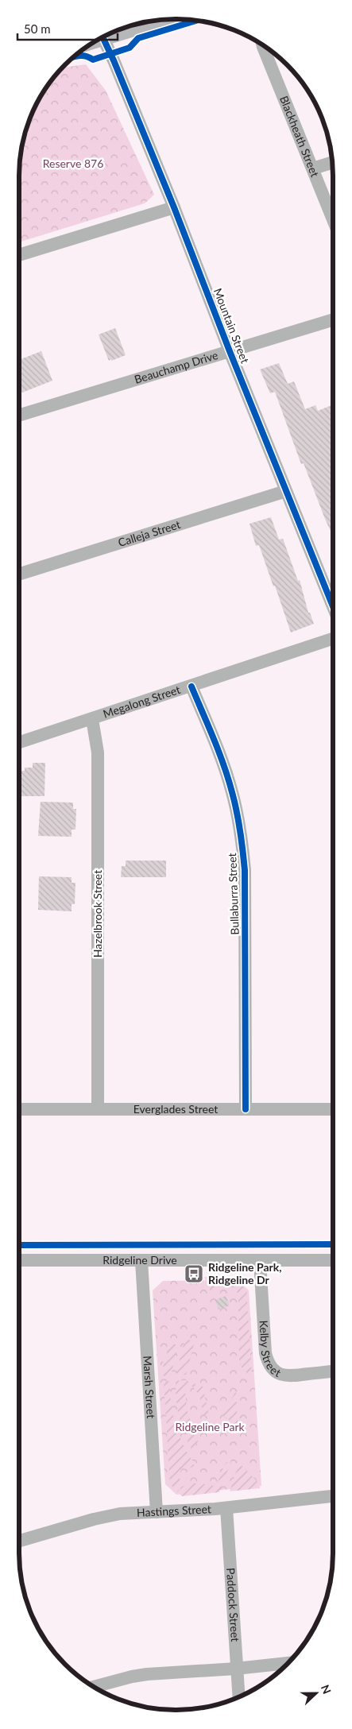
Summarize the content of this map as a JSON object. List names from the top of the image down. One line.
{"streets":{"street":["Blackheath Street","Mountain Street","Beauchamp Drive","Calleja Street","Megalong Street","Bullaburra Street","Hazelbrook Street","Everglades Street","Ridgeline Drive","Kelby Street","Marsh Street","Hastings Street","Paddock Street"]},"crossings":[["Mountain Street","Beauchamp Drive"],["Mountain Street","Calleja Street"],["Megalong Street","Bullaburra Street"],["Megalong Street","Hazelbrook Street"],["Bullaburra Street","Everglades Street"],["Hazelbrook Street","Everglades Street"],["Ridgeline Drive","Kelby Street"],["Ridgeline Drive","Marsh Street"],["Marsh Street","Hastings Street"],["Hastings Street","Paddock Street"]],"parks":["Reserve 876","Ridgeline Park"],"places":{"bus stop":["Ridgeline Park, Ridgeline Dr"]},"scale_bar":"50 m","north":"right"}
